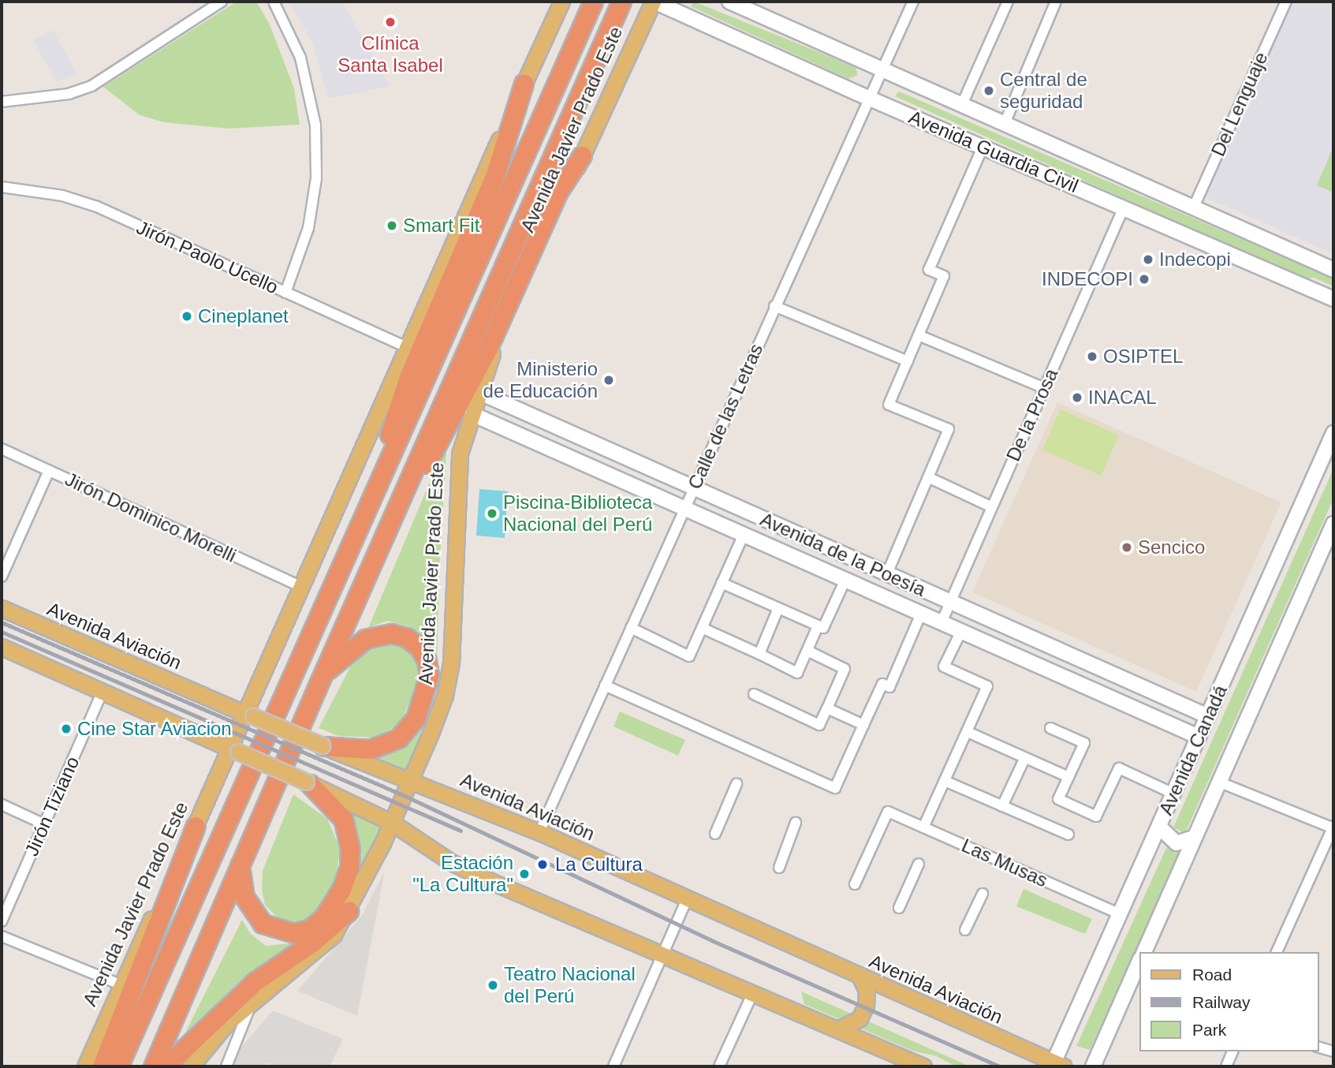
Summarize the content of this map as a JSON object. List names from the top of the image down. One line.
{"streets":{"highway":["Avenida Javier Prado Este"],"main road":["Avenida Guardia Civil","Avenida de la Poesía","Avenida Aviación","Avenida Canadá"],"street":["Del Lenguaje","Jirón Paolo Ucello","De la Prosa","Calle de las Letras","Jirón Dominico Morelli","Jirón Tiziano","Las Musas"]},"crossings":[["Del Lenguaje","Avenida Guardia Civil"],["Avenida Javier Prado Este","Avenida Guardia Civil"],["Avenida Javier Prado Este","Jirón Paolo Ucello"],["Avenida Javier Prado Este","Jirón Dominico Morelli"],["Avenida Javier Prado Este","Avenida de la Poesía"],["Avenida Javier Prado Este","Avenida Aviación"],["Avenida Guardia Civil","De la Prosa"],["Avenida Guardia Civil","Calle de las Letras"],["De la Prosa","Avenida de la Poesía"],["Calle de las Letras","Avenida de la Poesía"],["Calle de las Letras","Avenida Aviación"],["Avenida de la Poesía","Avenida Canadá"],["Avenida Aviación","Avenida Canadá"],["Avenida Canadá","Las Musas"]],"places":["Clínica Santa Isabel","Central de seguridad","Smart Fit","Indecopi","INDECOPI","Cineplanet","OSIPTEL","Ministerio de Educación","INACAL","Piscina-Biblioteca Nacional del Perú","Sencico","Cine Star Aviacion","La Cultura","Estación \"La Cultura\"","Teatro Nacional del Perú"],"legend":["Road","Railway","Park"]}
